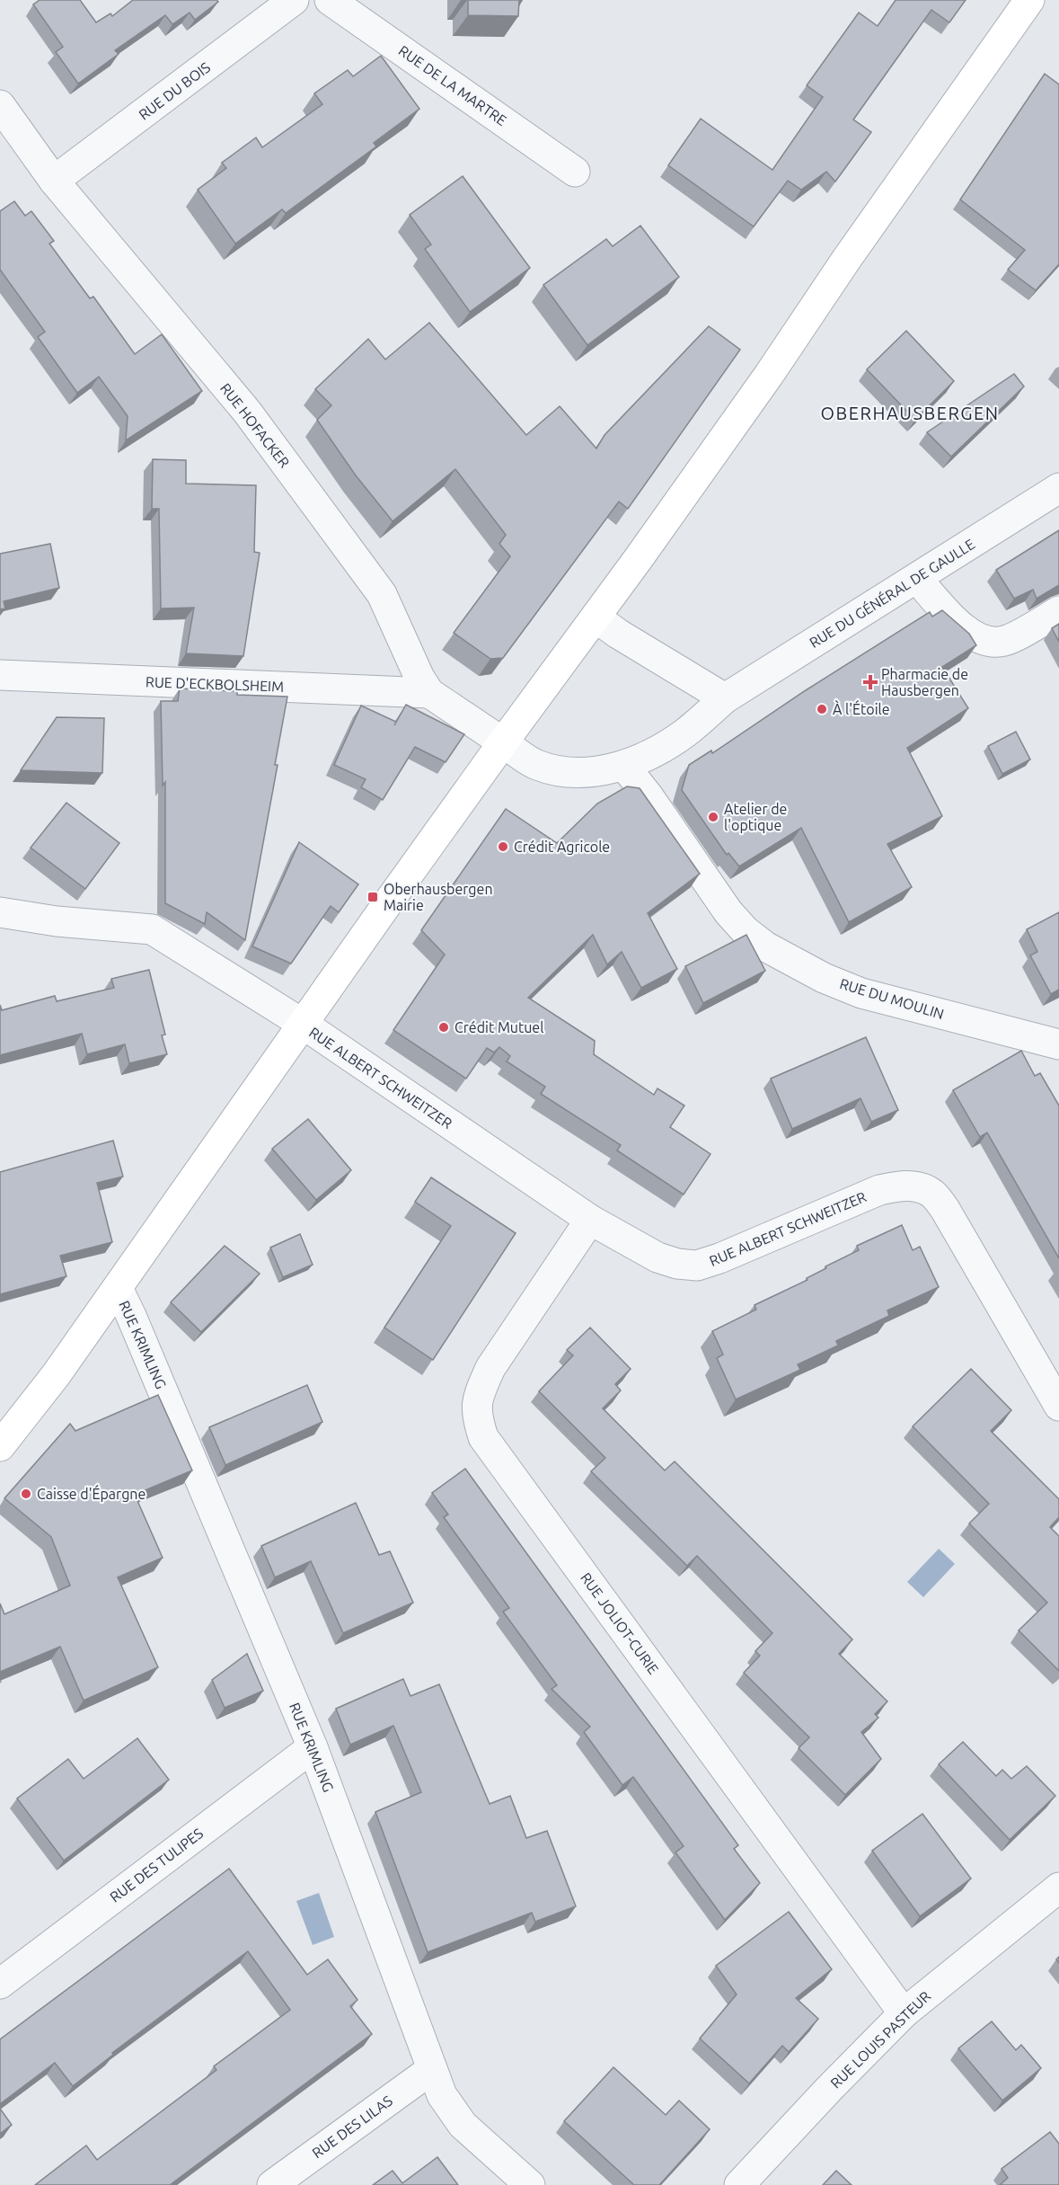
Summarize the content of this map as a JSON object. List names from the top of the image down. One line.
{"streets":{"street":["RUE DE LA MARTRE","RUE DU BOIS","RUE HOFACKER","RUE DU GÉNÉRAL DE GAULLE","RUE D'ECKBOLSHEIM","RUE DU MOULIN","RUE ALBERT SCHWEITZER","RUE KRIMLING","RUE JOLIOT-CURIE","RUE DES TULIPES","RUE LOUIS PASTEUR","RUE DES LILAS"]},"crossings":[["RUE DU BOIS","RUE HOFACKER"],["RUE HOFACKER","RUE DU GÉNÉRAL DE GAULLE"],["RUE HOFACKER","RUE D'ECKBOLSHEIM"],["RUE DU GÉNÉRAL DE GAULLE","RUE DU MOULIN"],["RUE ALBERT SCHWEITZER","RUE JOLIOT-CURIE"],["RUE KRIMLING","RUE DES TULIPES"],["RUE KRIMLING","RUE DES LILAS"],["RUE JOLIOT-CURIE","RUE LOUIS PASTEUR"]],"districts":["OBERHAUSBERGEN"],"places":{"health":["Pharmacie de Hausbergen"],"other":["À l'Étoile","Atelier de l'optique","Crédit Agricole","Crédit Mutuel","Caisse d'Épargne"],"transit":["Oberhausbergen Mairie"]}}
